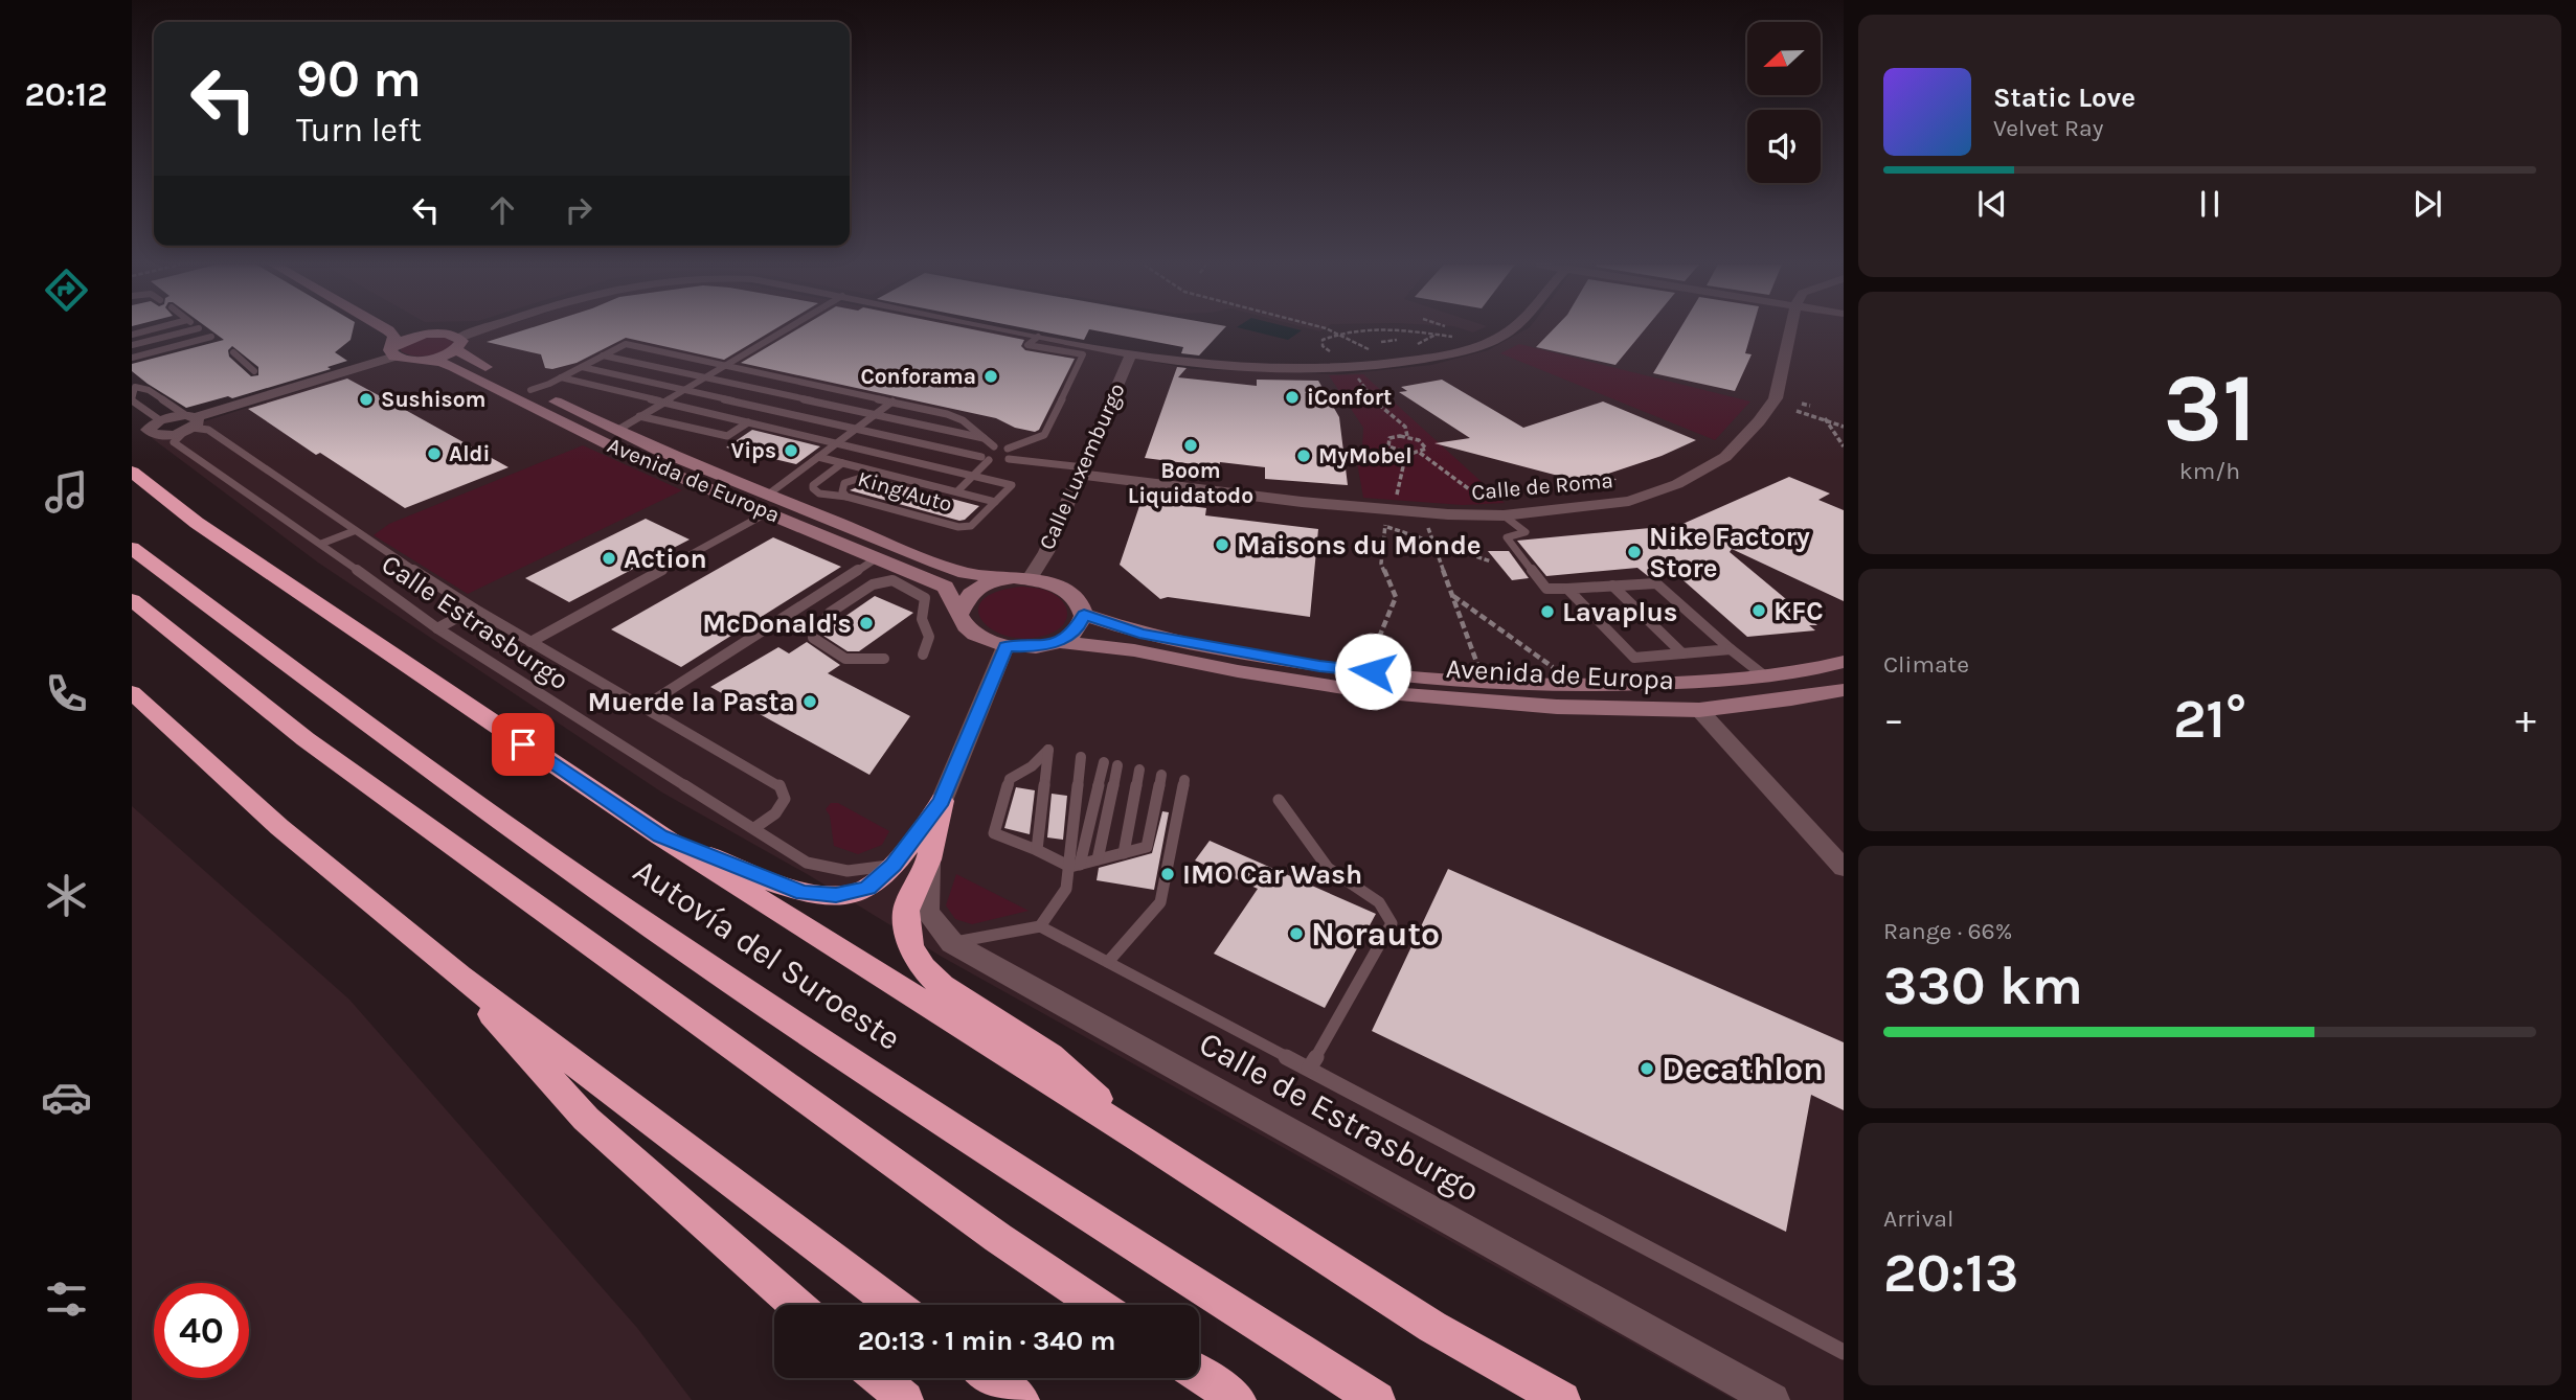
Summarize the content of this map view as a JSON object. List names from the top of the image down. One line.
{"streets":{"highway":["Autovía del Suroeste"],"street":["Calle Luxemburgo","Avenida de Europa","Calle de Roma","Calle de Estrasburgo"],"lane":["King Auto","Calle Estrasburgo"]},"crossings":[["Calle Luxemburgo","Avenida de Europa"],["Calle Luxemburgo","Calle de Roma"]],"places":["Conforama","iConfort","Sushisom","Boom Liquidatodo","Vips","Aldi","MyMobel","Maisons du Monde","Nike Factory Store","Action","KFC","Lavaplus","McDonald's","Muerde la Pasta","IMO Car Wash","Norauto","Decathlon"],"north":"left","page":{"tabs":"20:12","turn":["90 m","Turn left"],"song":["Static Love","Velvet Ray"],"tile":[["31","km/h"],"Climate",["Range · 66%","330 km"],["Arrival","20:13"]],"heat":["−","21°","+"],"limit":"40","trip":"20:13 · 1 min · 340 m"}}
